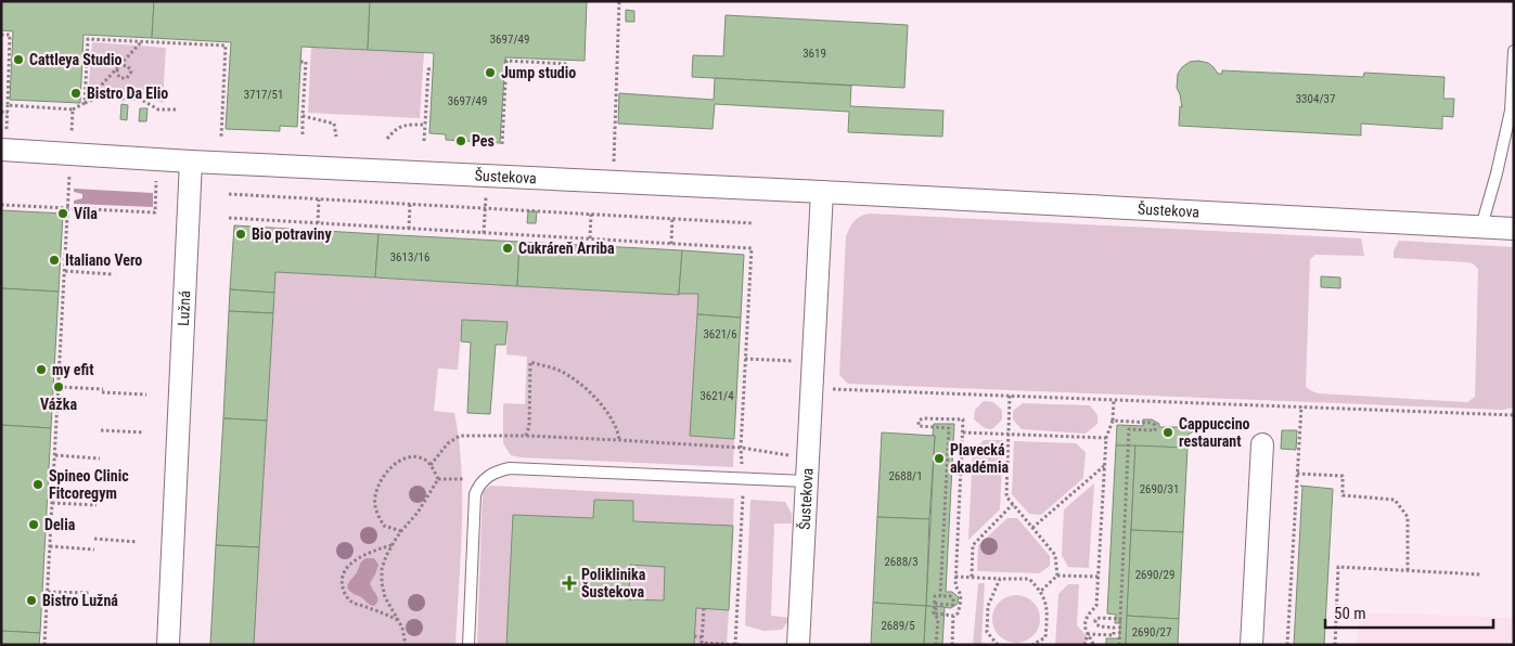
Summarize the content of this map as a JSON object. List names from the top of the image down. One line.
{"streets":{"street":["Šustekova","Lužná"]},"crossings":[["Šustekova","Lužná"]],"places":{"other":["Cattleya Studio","Jump studio","Bistro Da Elio","Pes","Víla","Bio potraviny","Cukráreň Arriba","Italiano Vero","my efit","Vážka","Cappuccino restaurant","Plavecká akadémia","Spineo Clinic Fitcoregym","Delia","Bistro Lužná"],"health":["Poliklinika Šustekova"]},"house_numbers":["3697/49","3619","3717/51","3304/37","3697/49","3613/16","3621/6","3621/4","2688/1","2690/31","2688/3","2690/29","2689/5","2690/27"],"scale_bar":"50 m"}
